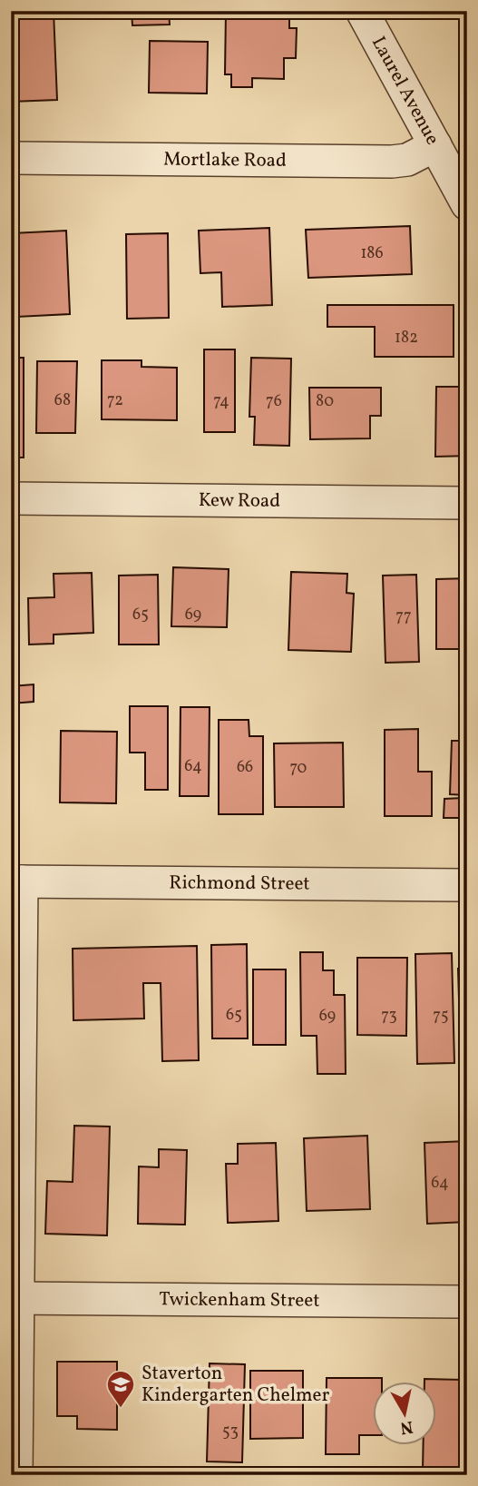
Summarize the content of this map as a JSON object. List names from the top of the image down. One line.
{"streets":{"street":["Laurel Avenue","Mortlake Road","Kew Road","Richmond Street","Twickenham Street"]},"crossings":[["Laurel Avenue","Mortlake Road"]],"places":{"school or university":["Staverton Kindergarten Chelmer"]},"house_numbers":["186","182","68","72","74","76","80","65","69","77","64","66","70","65","69","73","75","64","53"],"north":"bottom"}
